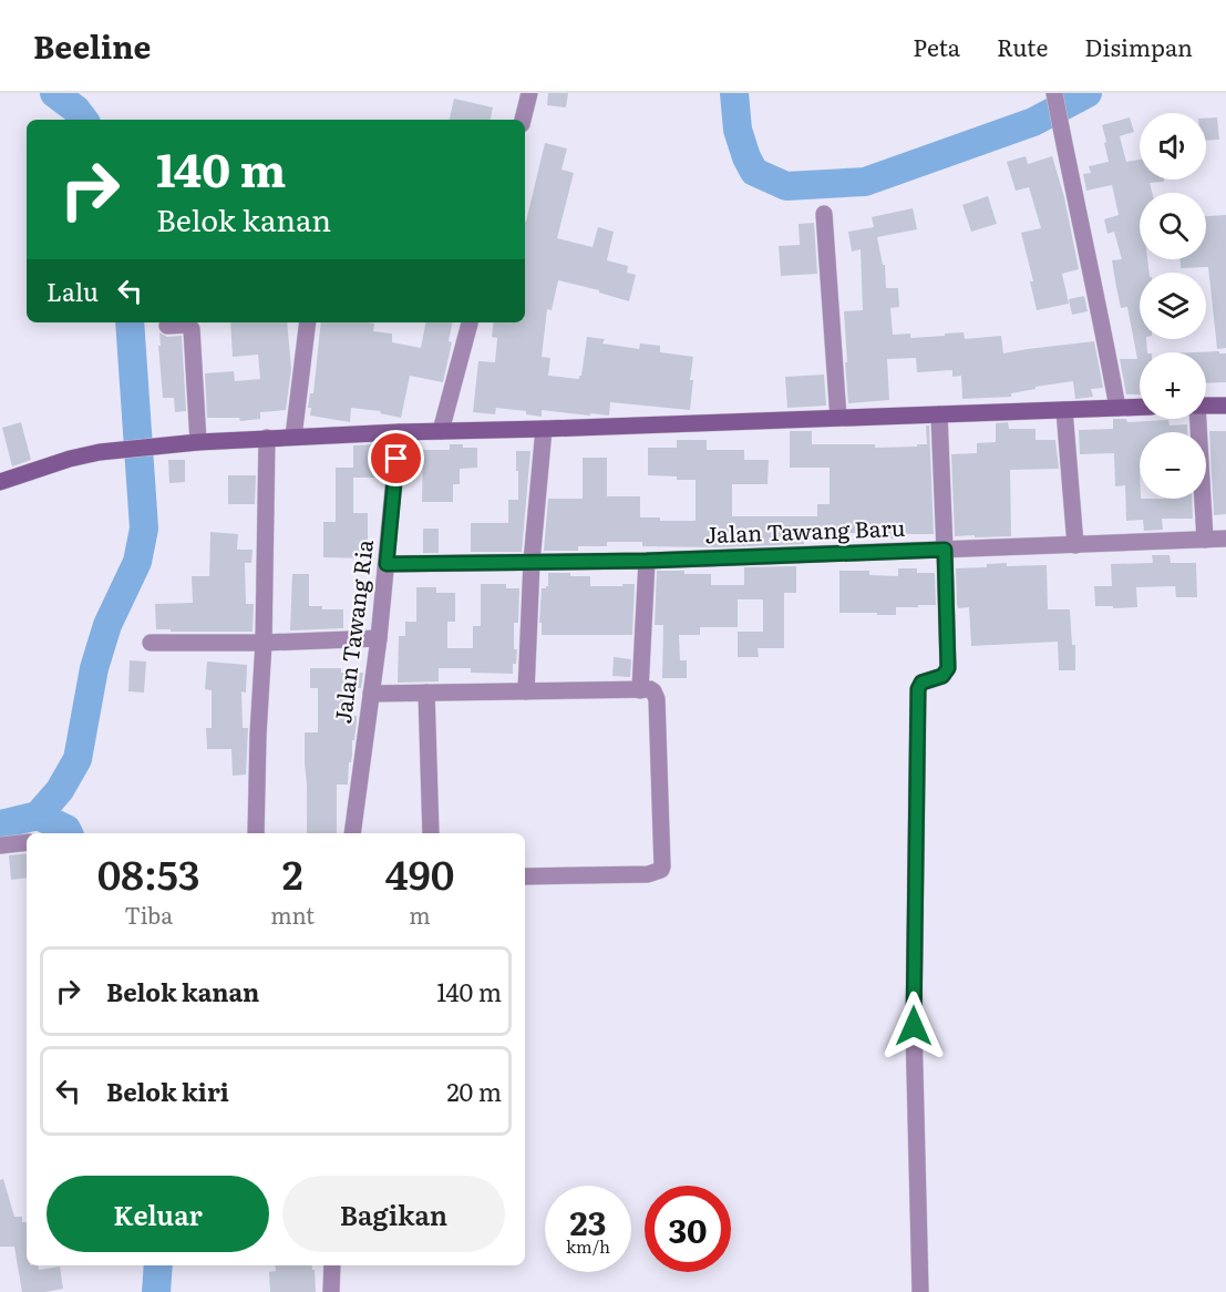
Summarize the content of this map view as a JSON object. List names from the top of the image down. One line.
{"streets":{"street":["Jalan Tawang Baru","Jalan Tawang Ria"]},"crossings":[["Jalan Tawang Baru","Jalan Tawang Ria"]],"page":{"header":"Beeline","nav":["Peta","Rute","Disimpan"],"map_buttons":["+","−"],"turn":["140 m","Belok kanan"],"then":"Lalu","eta":["08:53","Tiba","2","mnt","490","m"],"list":[{"name":"Belok kanan","value":"140 m"},{"name":"Belok kiri","value":"20 m"}],"buttons":["Keluar","Bagikan"],"speed":"23 km/h","limit":"30"}}
